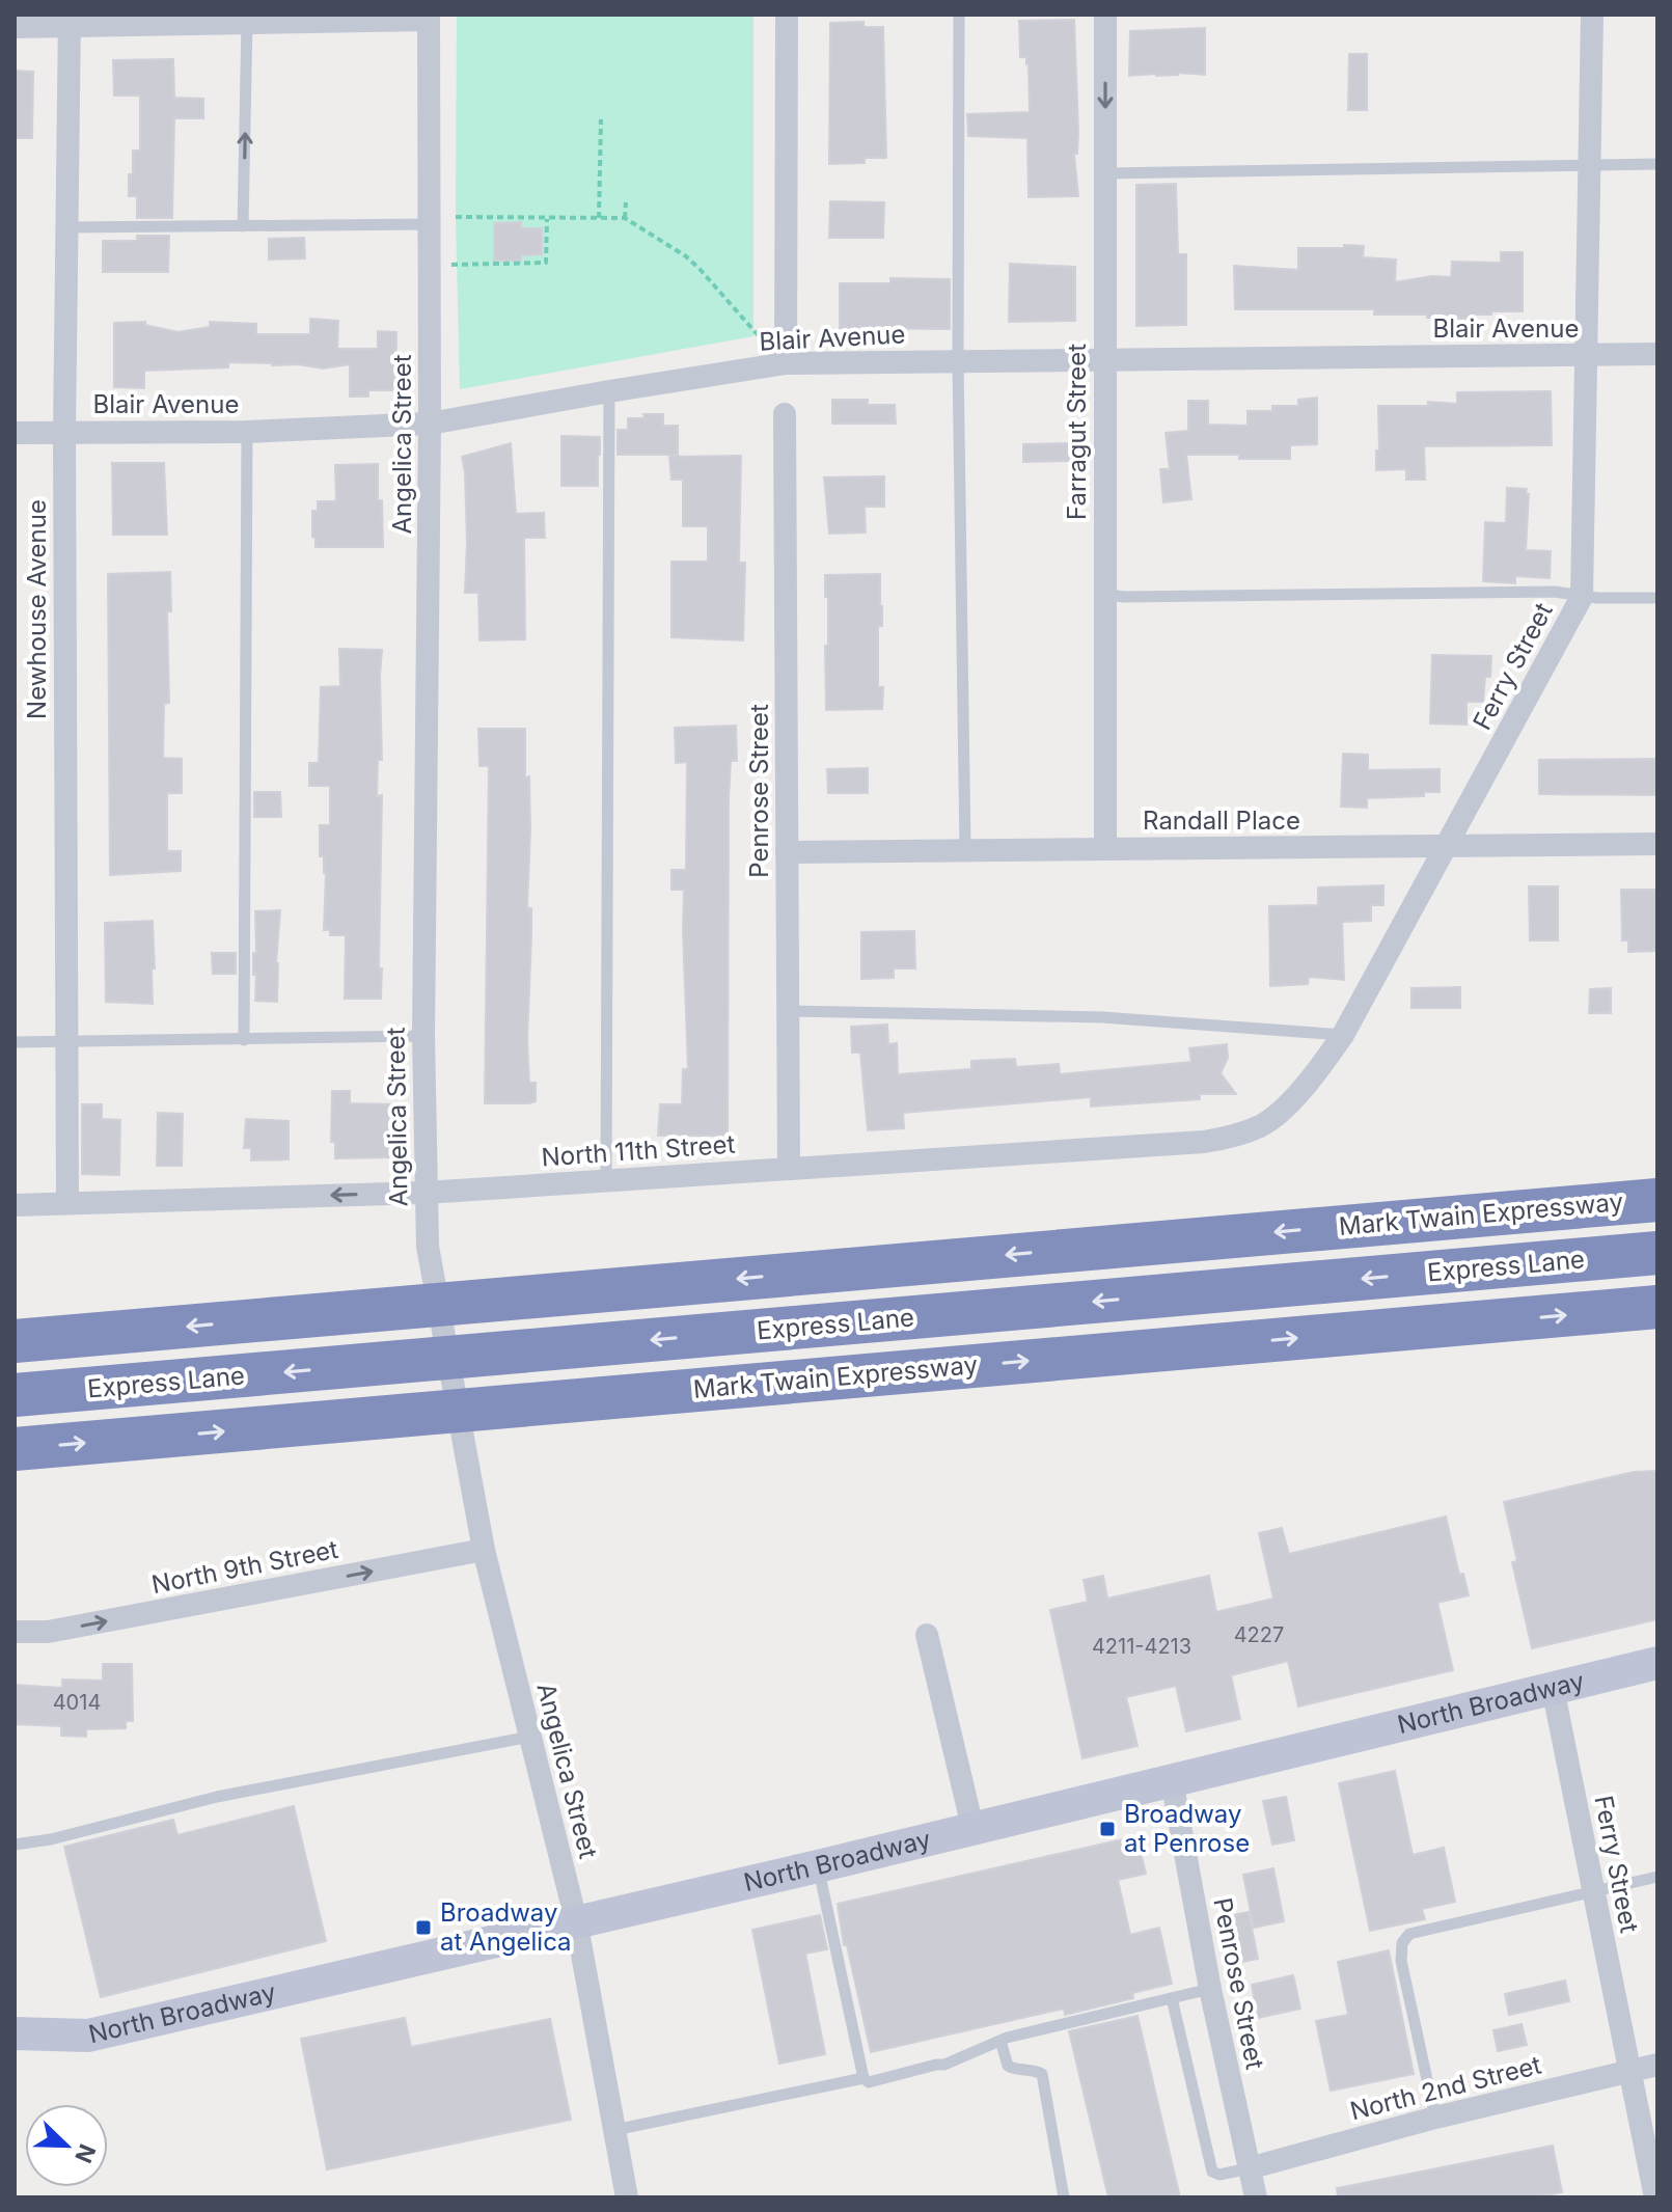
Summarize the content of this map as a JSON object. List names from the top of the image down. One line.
{"streets":{"highway":["Mark Twain Expressway","Express Lane"],"main road":["North Broadway"],"street":["Blair Avenue","Farragut Street","Angelica Street","Newhouse Avenue","Ferry Street","Penrose Street","Randall Place","North 11th Street","North 9th Street","North 2nd Street"]},"crossings":[["Blair Avenue","Farragut Street"],["Blair Avenue","Angelica Street"],["Blair Avenue","Newhouse Avenue"],["Blair Avenue","Ferry Street"],["Farragut Street","Randall Place"],["Angelica Street","North 11th Street"],["Angelica Street","North 9th Street"],["Angelica Street","North Broadway"],["Newhouse Avenue","North 11th Street"],["Ferry Street","Randall Place"],["Ferry Street","North 11th Street"],["Ferry Street","North Broadway"],["Ferry Street","North 2nd Street"],["Penrose Street","Randall Place"],["Penrose Street","North 11th Street"],["Penrose Street","North Broadway"],["Penrose Street","North 2nd Street"]],"one_way":["Express Lane","North 9th Street"],"places":{"transit":["Broadway at Penrose","Broadway at Angelica"]},"house_numbers":["4227","4211-4213","4014"],"north":"bottom right"}
